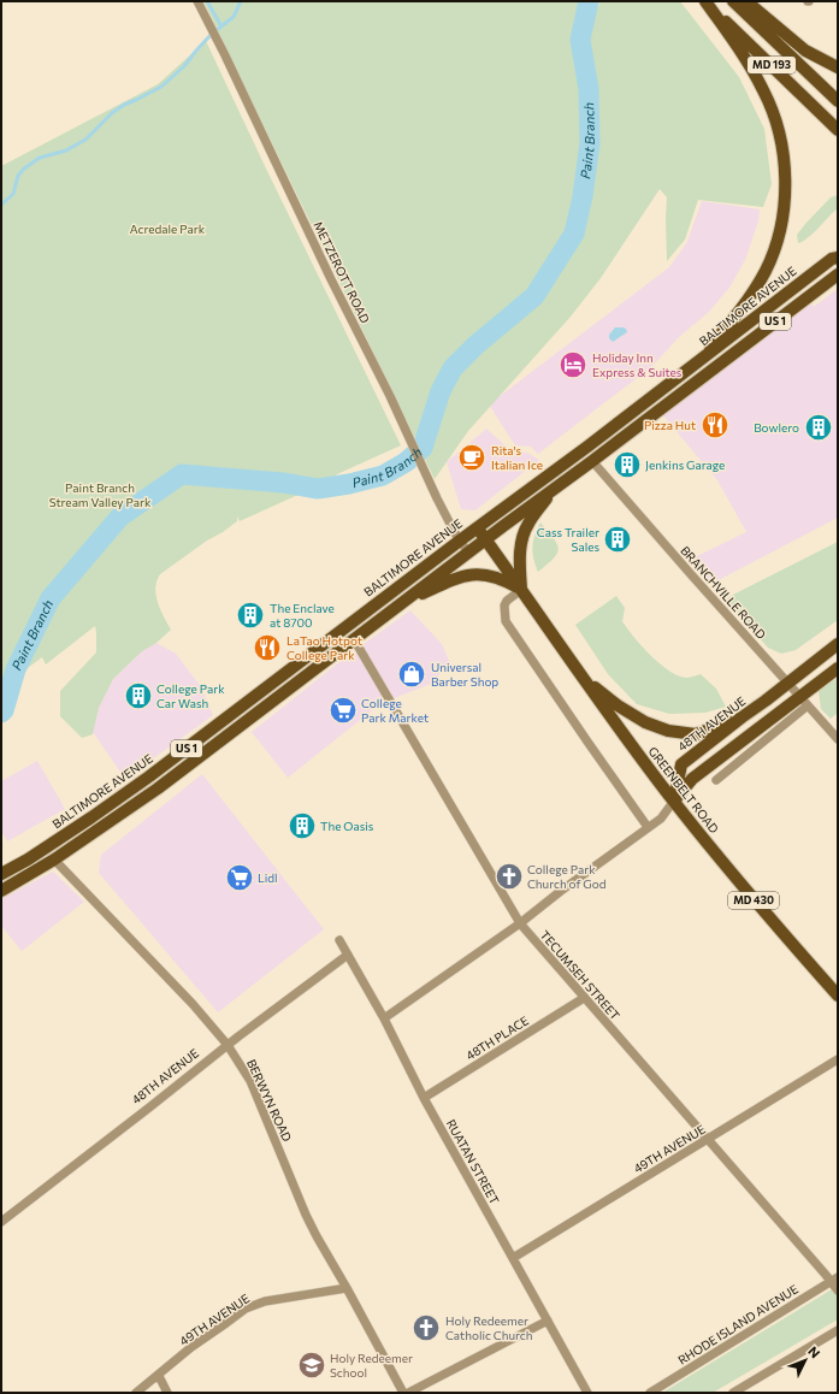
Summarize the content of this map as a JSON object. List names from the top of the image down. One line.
{"streets":{"main road":["MD 193","BALTIMORE AVENUE","US 1","48TH AVENUE","GREENBELT ROAD","MD 430"],"street":["METZEROTT ROAD","BRANCHVILLE ROAD","TECUMSEH STREET","48TH PLACE","BERWYN ROAD","49TH AVENUE","RUATAN STREET","RHODE ISLAND AVENUE"]},"crossings":[["METZEROTT ROAD","BALTIMORE AVENUE"],["METZEROTT ROAD","US 1"],["BALTIMORE AVENUE","GREENBELT ROAD"],["US 1","BRANCHVILLE ROAD"],["US 1","GREENBELT ROAD"],["US 1","TECUMSEH STREET"],["US 1","BERWYN ROAD"],["BRANCHVILLE ROAD","48TH AVENUE"],["48TH AVENUE","GREENBELT ROAD"],["48TH AVENUE","BERWYN ROAD"],["48TH AVENUE","RUATAN STREET"],["TECUMSEH STREET","48TH PLACE"],["TECUMSEH STREET","49TH AVENUE"],["TECUMSEH STREET","RHODE ISLAND AVENUE"],["48TH PLACE","RUATAN STREET"],["BERWYN ROAD","49TH AVENUE"],["49TH AVENUE","RUATAN STREET"]],"water":["Paint Branch"],"parks":["Acredale Park","Paint Branch Stream Valley Park"],"places":{"hotel":["Holiday Inn Express & Suites"],"restaurant":["Pizza Hut","LaTao Hotpot College Park"],"building":["Bowlero","Jenkins Garage","Cass Trailer Sales","The Enclave at 8700","College Park Car Wash","The Oasis"],"cafe":["Rita's Italian Ice"],"shop":["Universal Barber Shop"],"supermarket":["College Park Market","Lidl"],"church":["College Park Church of God","Holy Redeemer Catholic Church"],"school or university":["Holy Redeemer School"]},"north":"top right"}
